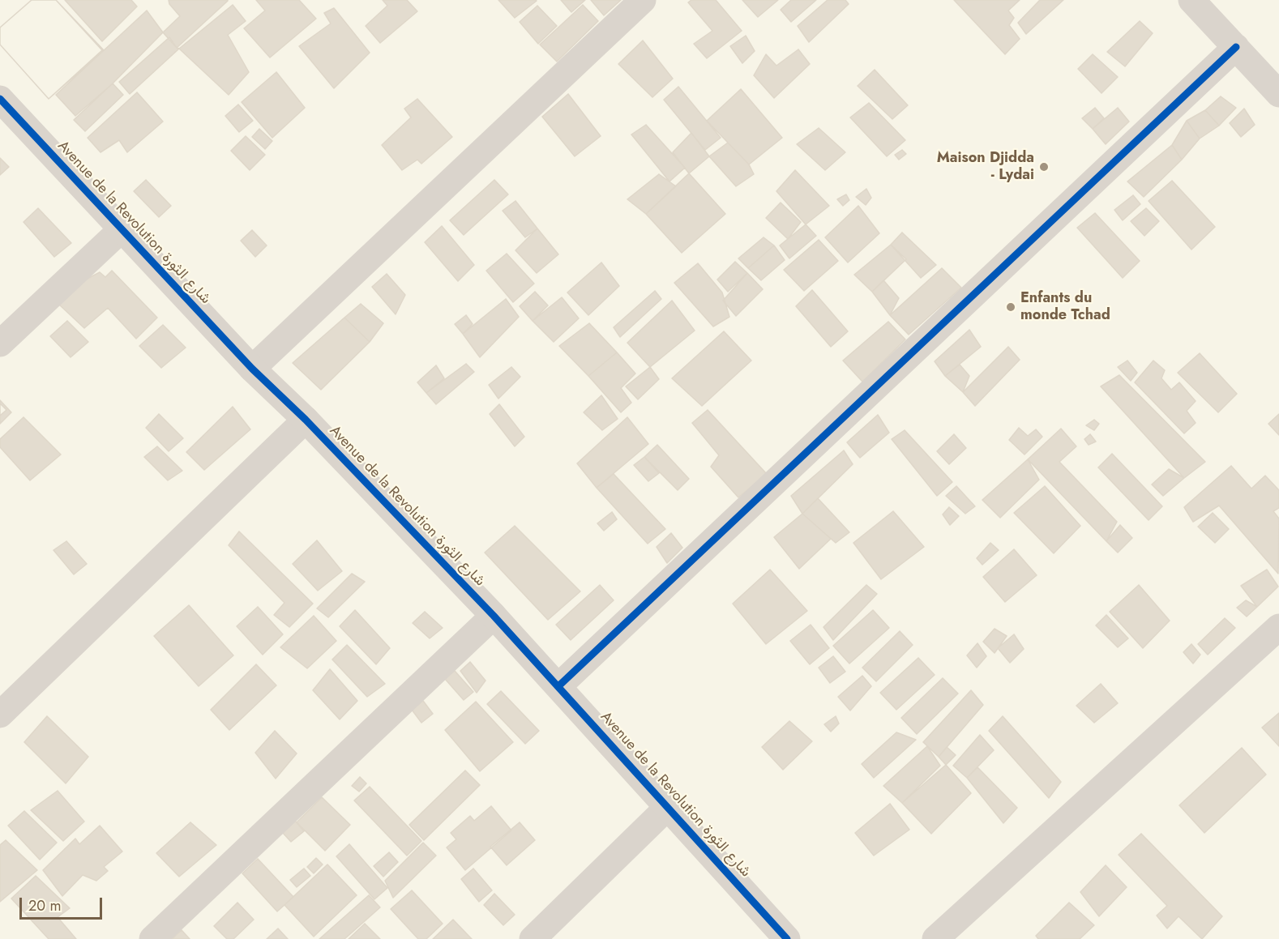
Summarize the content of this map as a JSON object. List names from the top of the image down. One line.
{"streets":{"street":["Avenue de la Revolution شارع الثورة"]},"places":["Maison Djidda - Lydai","Enfants du monde Tchad"],"scale_bar":"20 m"}
